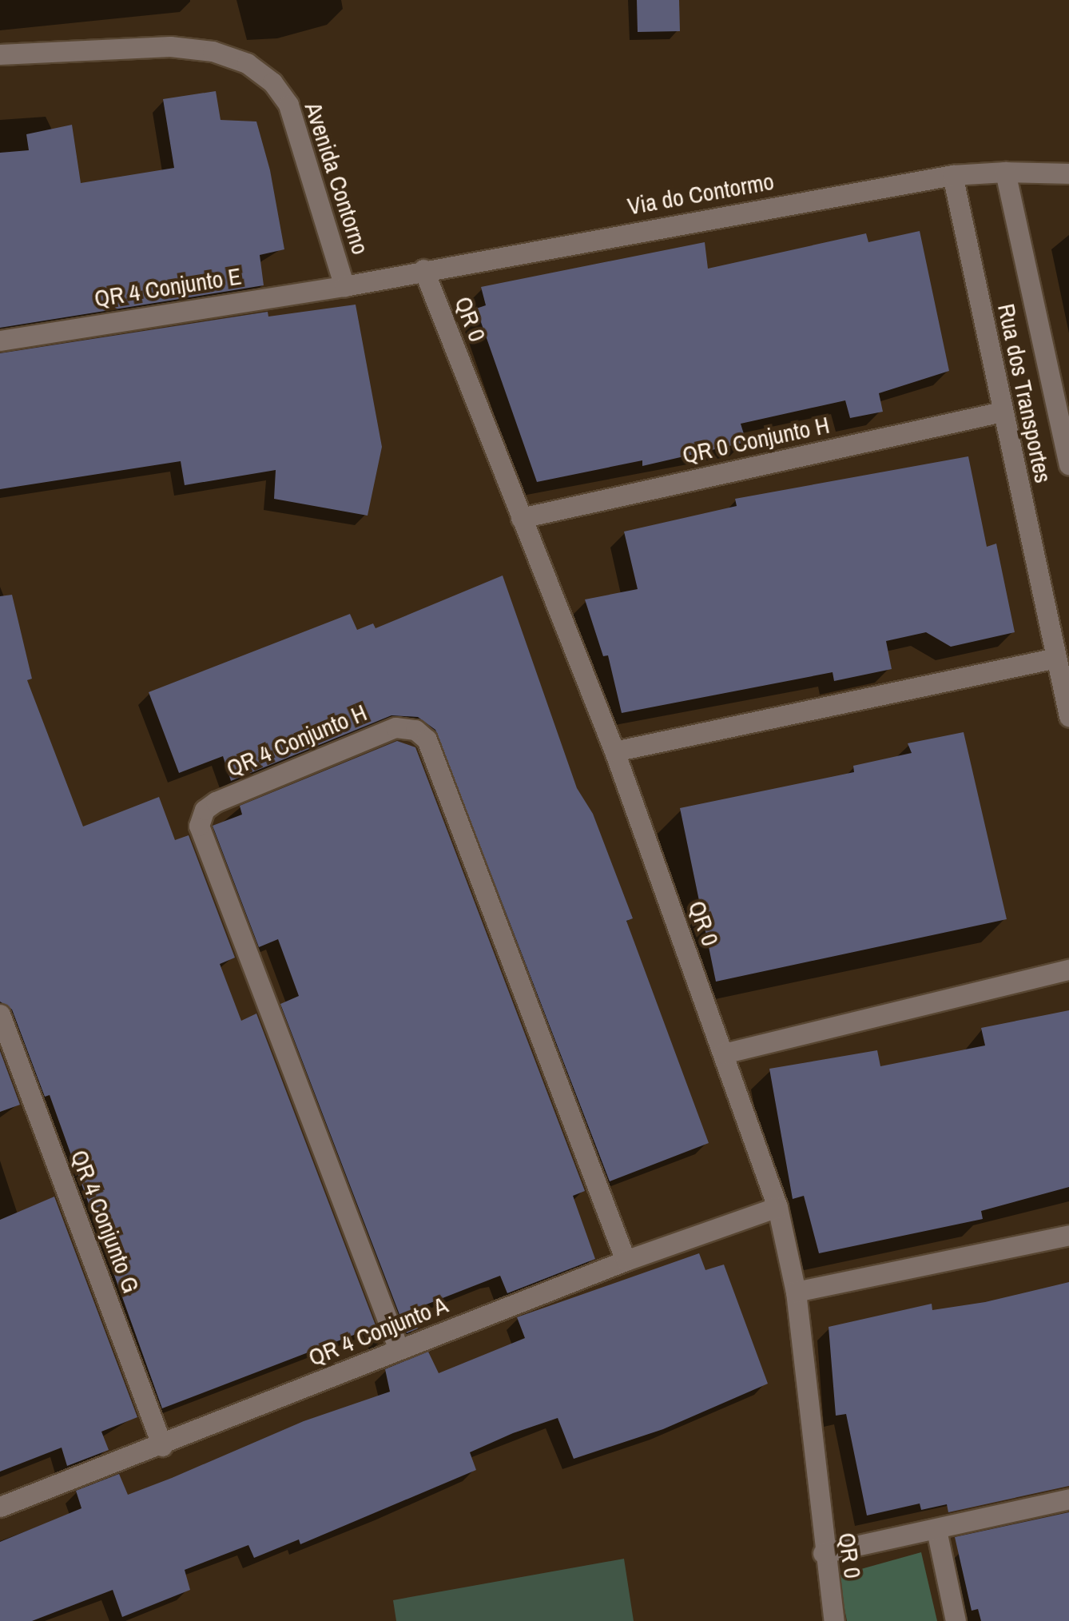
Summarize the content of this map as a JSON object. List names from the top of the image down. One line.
{"streets":{"street":["Avenida Contorno","Via do Contormo","QR 4 Conjunto E","QR 0","Rua dos Transportes","QR 0 Conjunto H","QR 4 Conjunto H","QR 4 Conjunto G","QR 4 Conjunto A"]},"crossings":[["Avenida Contorno","Via do Contormo"],["Avenida Contorno","QR 4 Conjunto E"],["Via do Contormo","QR 4 Conjunto E"],["Via do Contormo","QR 0"],["Via do Contormo","Rua dos Transportes"],["QR 0","QR 0 Conjunto H"],["QR 0","QR 4 Conjunto A"],["Rua dos Transportes","QR 0 Conjunto H"],["QR 4 Conjunto H","QR 4 Conjunto A"],["QR 4 Conjunto G","QR 4 Conjunto A"]]}
